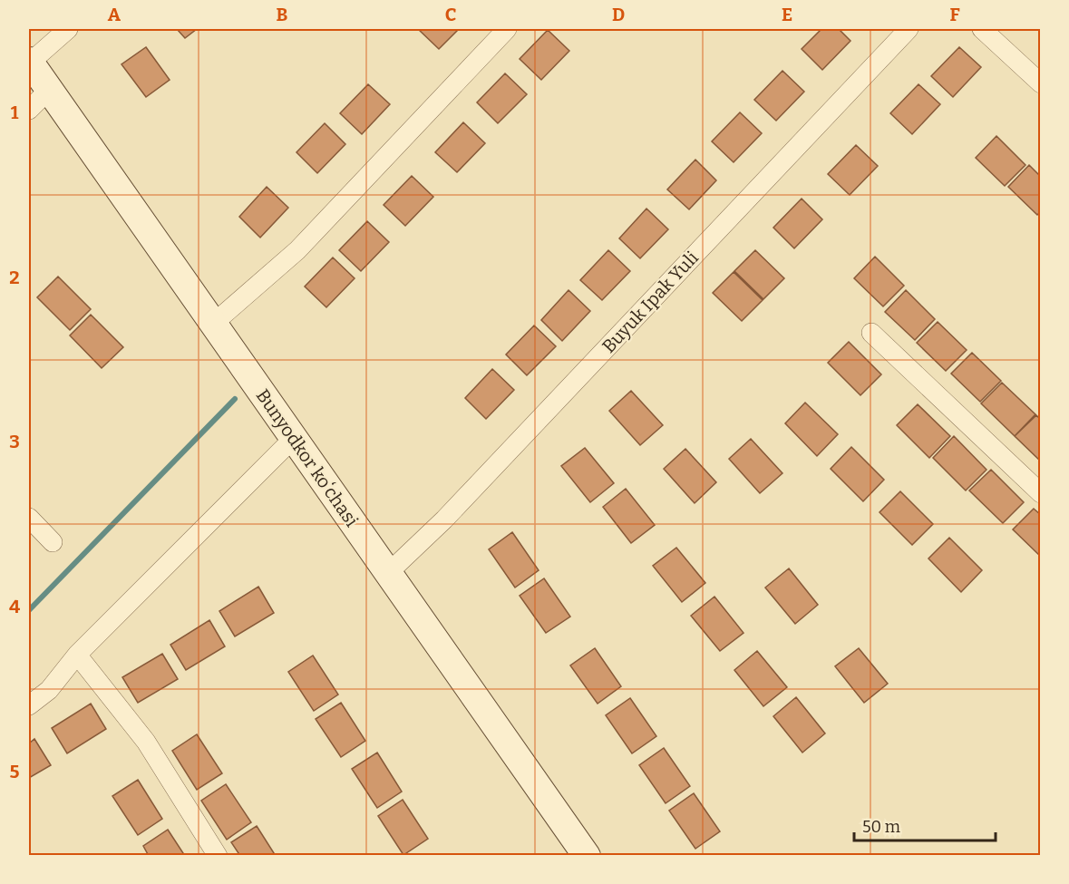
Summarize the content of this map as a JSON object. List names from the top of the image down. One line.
{"streets":{"main road":["Bunyodkor koʻchasi"],"street":["Buyuk Ipak Yuli"]},"crossings":[["Buyuk Ipak Yuli","Bunyodkor koʻchasi"]],"scale_bar":"50 m","grid":{"columns":["A","B","C","D","E","F"],"rows":["1","2","3","4","5"]}}
